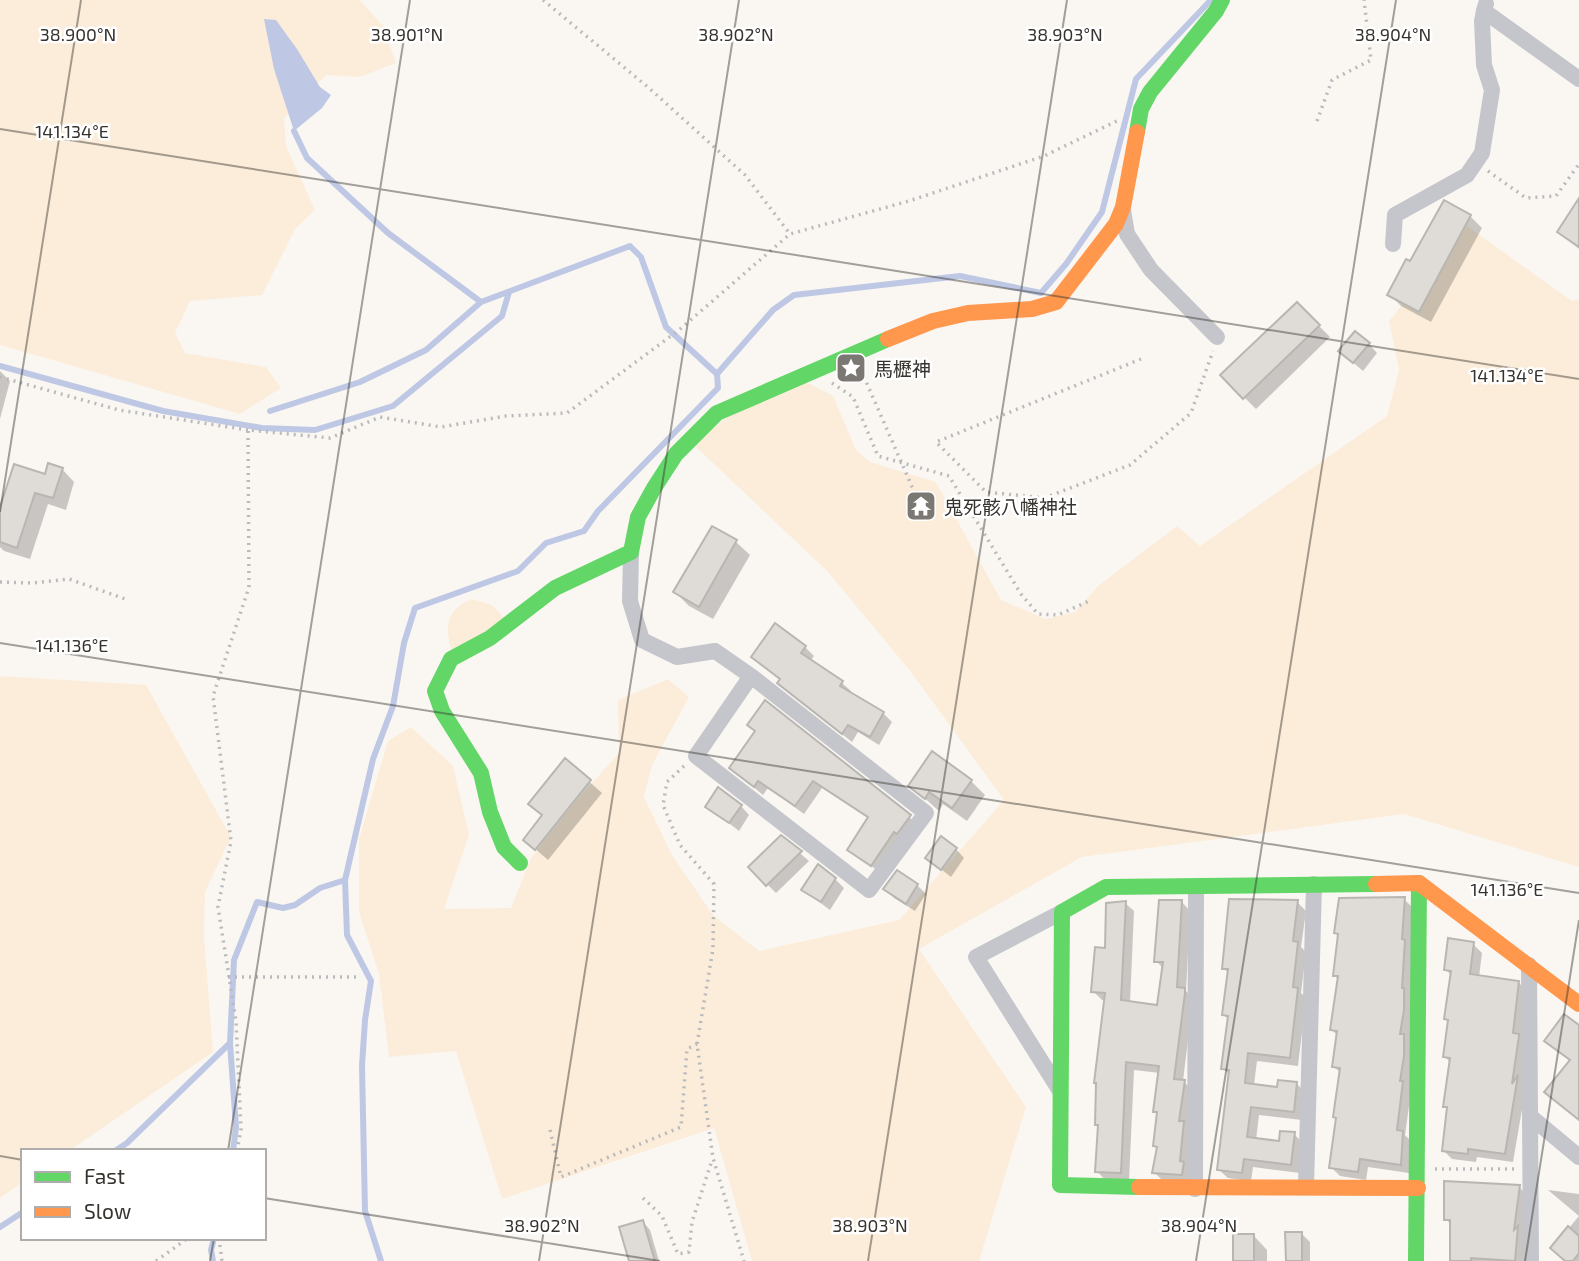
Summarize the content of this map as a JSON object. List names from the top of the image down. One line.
{"places":{"place":["馬櫪神"],"temple":["鬼死骸八幡神社"]},"legend":["Fast","Slow"],"coordinates":["38.901°N","38.902°N","38.903°N","38.904°N","38.900°N","141.134°E","141.136°E"]}
